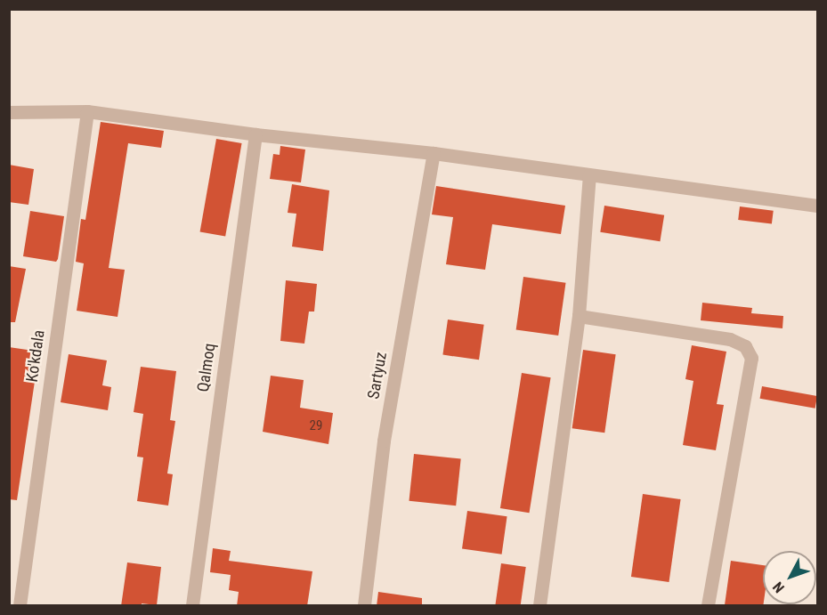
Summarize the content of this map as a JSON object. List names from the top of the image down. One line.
{"streets":{"street":["Ko'kdala","Qalmoq","Sartyuz"]},"house_numbers":["29"],"north":"bottom left"}
